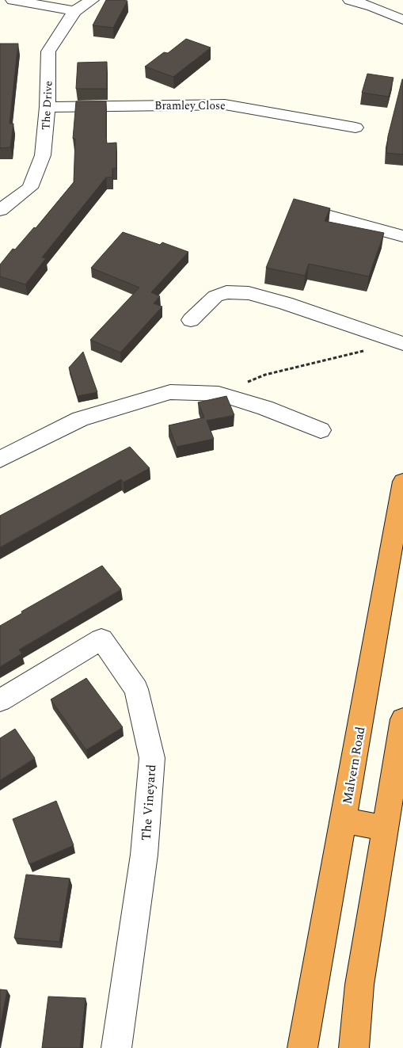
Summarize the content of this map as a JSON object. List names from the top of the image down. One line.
{"streets":{"highway":["Malvern Road"],"street":["The Drive","Bramley Close","The Vineyard"]},"crossings":[["The Drive","Bramley Close"]]}
